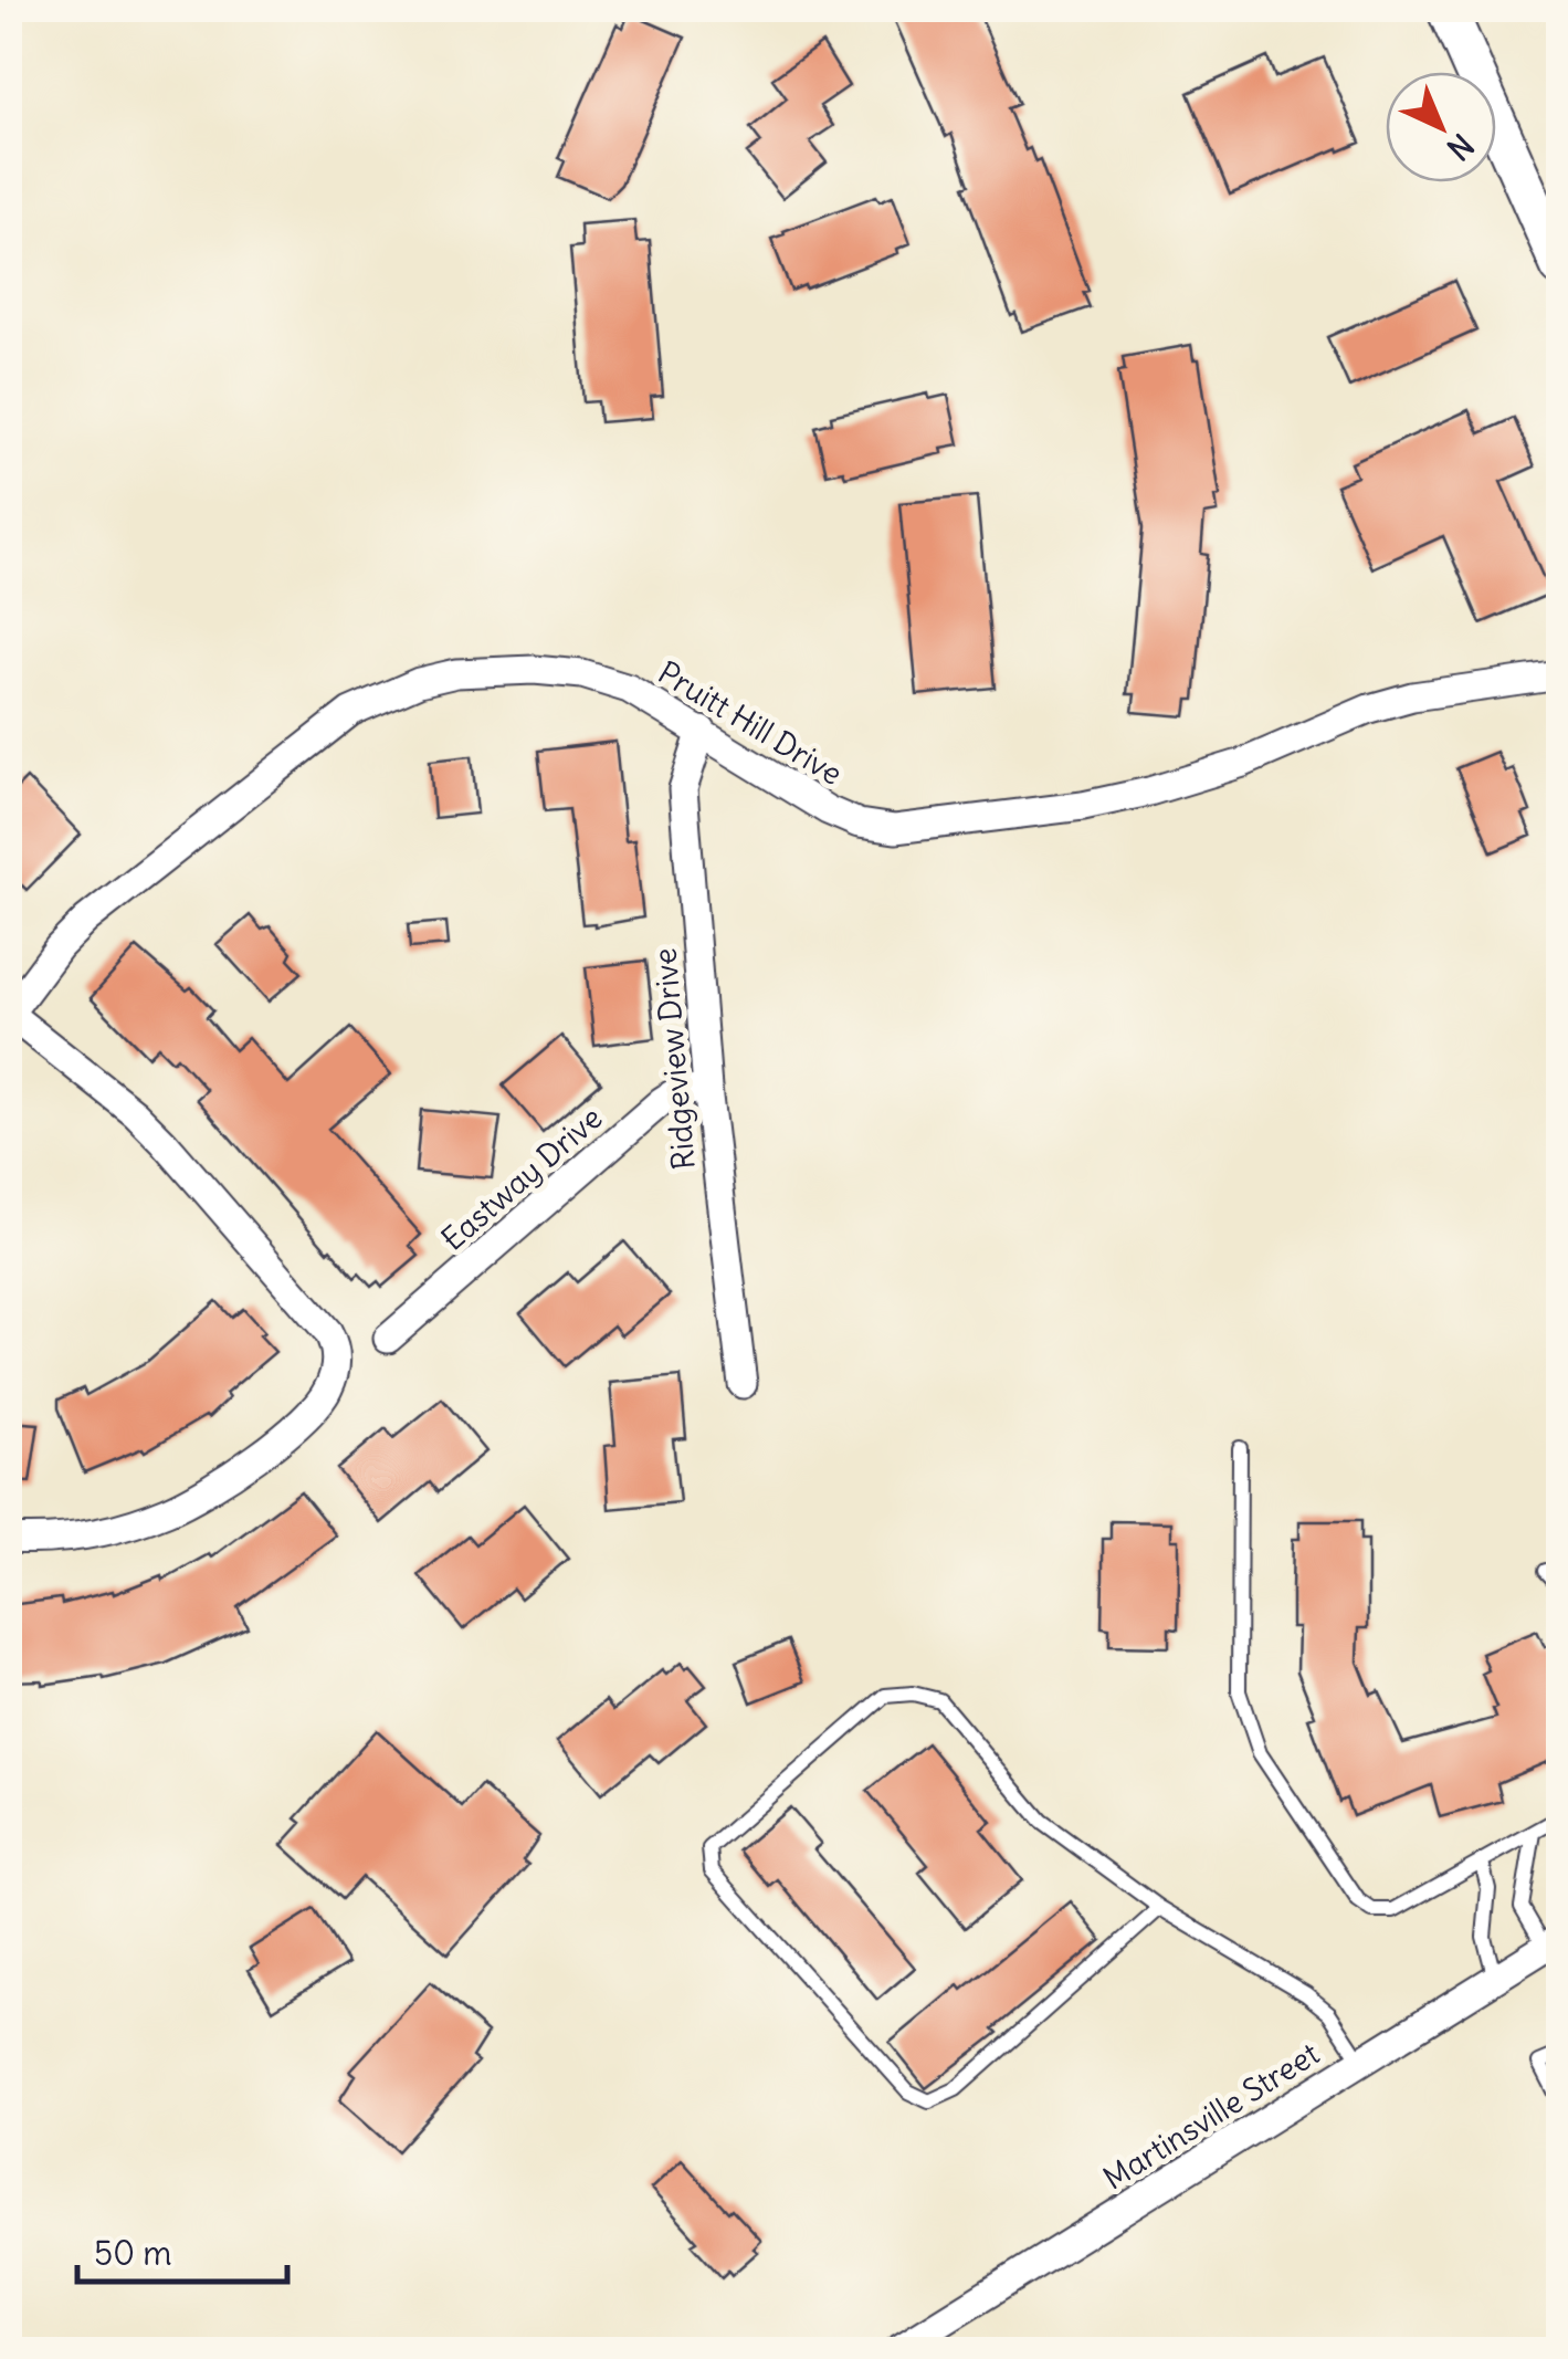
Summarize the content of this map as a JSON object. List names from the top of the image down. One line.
{"streets":{"street":["Pruitt Hill Drive","Ridgeview Drive","Eastway Drive","Martinsville Street"]},"crossings":[["Pruitt Hill Drive","Ridgeview Drive"],["Ridgeview Drive","Eastway Drive"]],"scale_bar":"50 m","north":"bottom right"}
